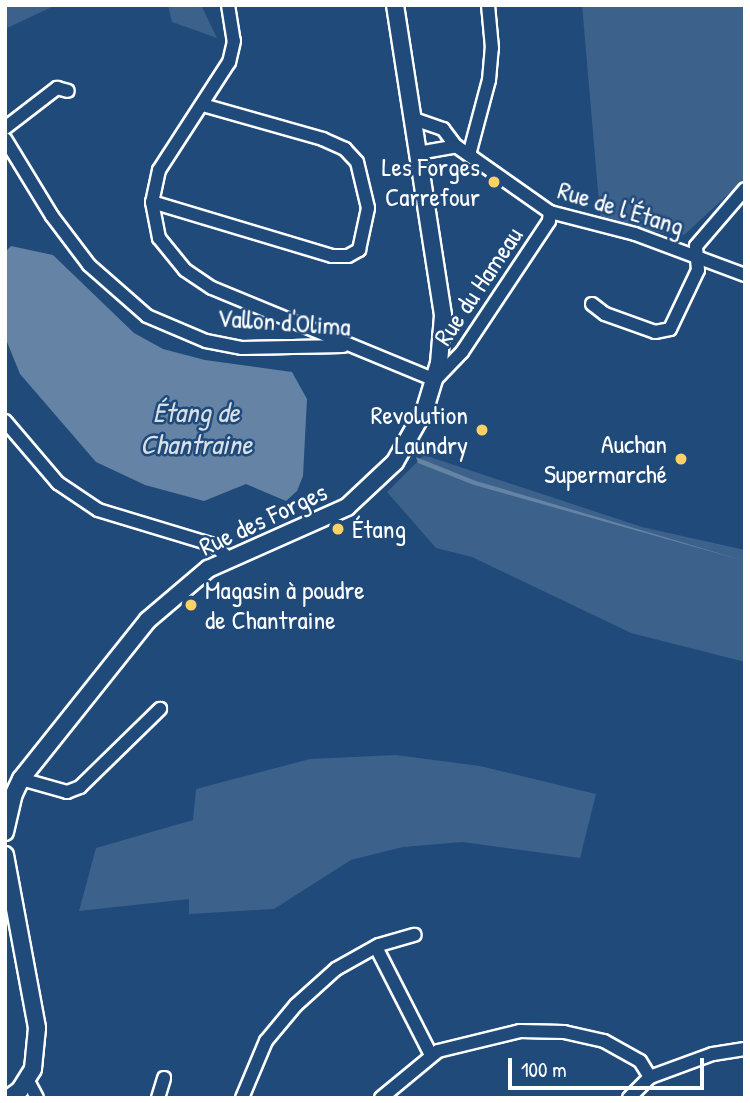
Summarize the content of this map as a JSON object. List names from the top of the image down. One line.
{"streets":{"main road":["Rue des Forges"],"street":["Rue de l'Étang","Rue du Hameau","Vallon d'Olima"]},"crossings":[["Rue de l'Étang","Rue du Hameau"],["Rue de l'Étang","Rue des Forges"],["Rue du Hameau","Vallon d'Olima"],["Rue du Hameau","Rue des Forges"],["Vallon d'Olima","Rue des Forges"]],"water":["Étang de Chantraine"],"places":["Les Forges Carrefour","Revolution Laundry","Auchan Supermarché","Étang","Magasin à poudre de Chantraine"],"scale_bar":"100 m"}
